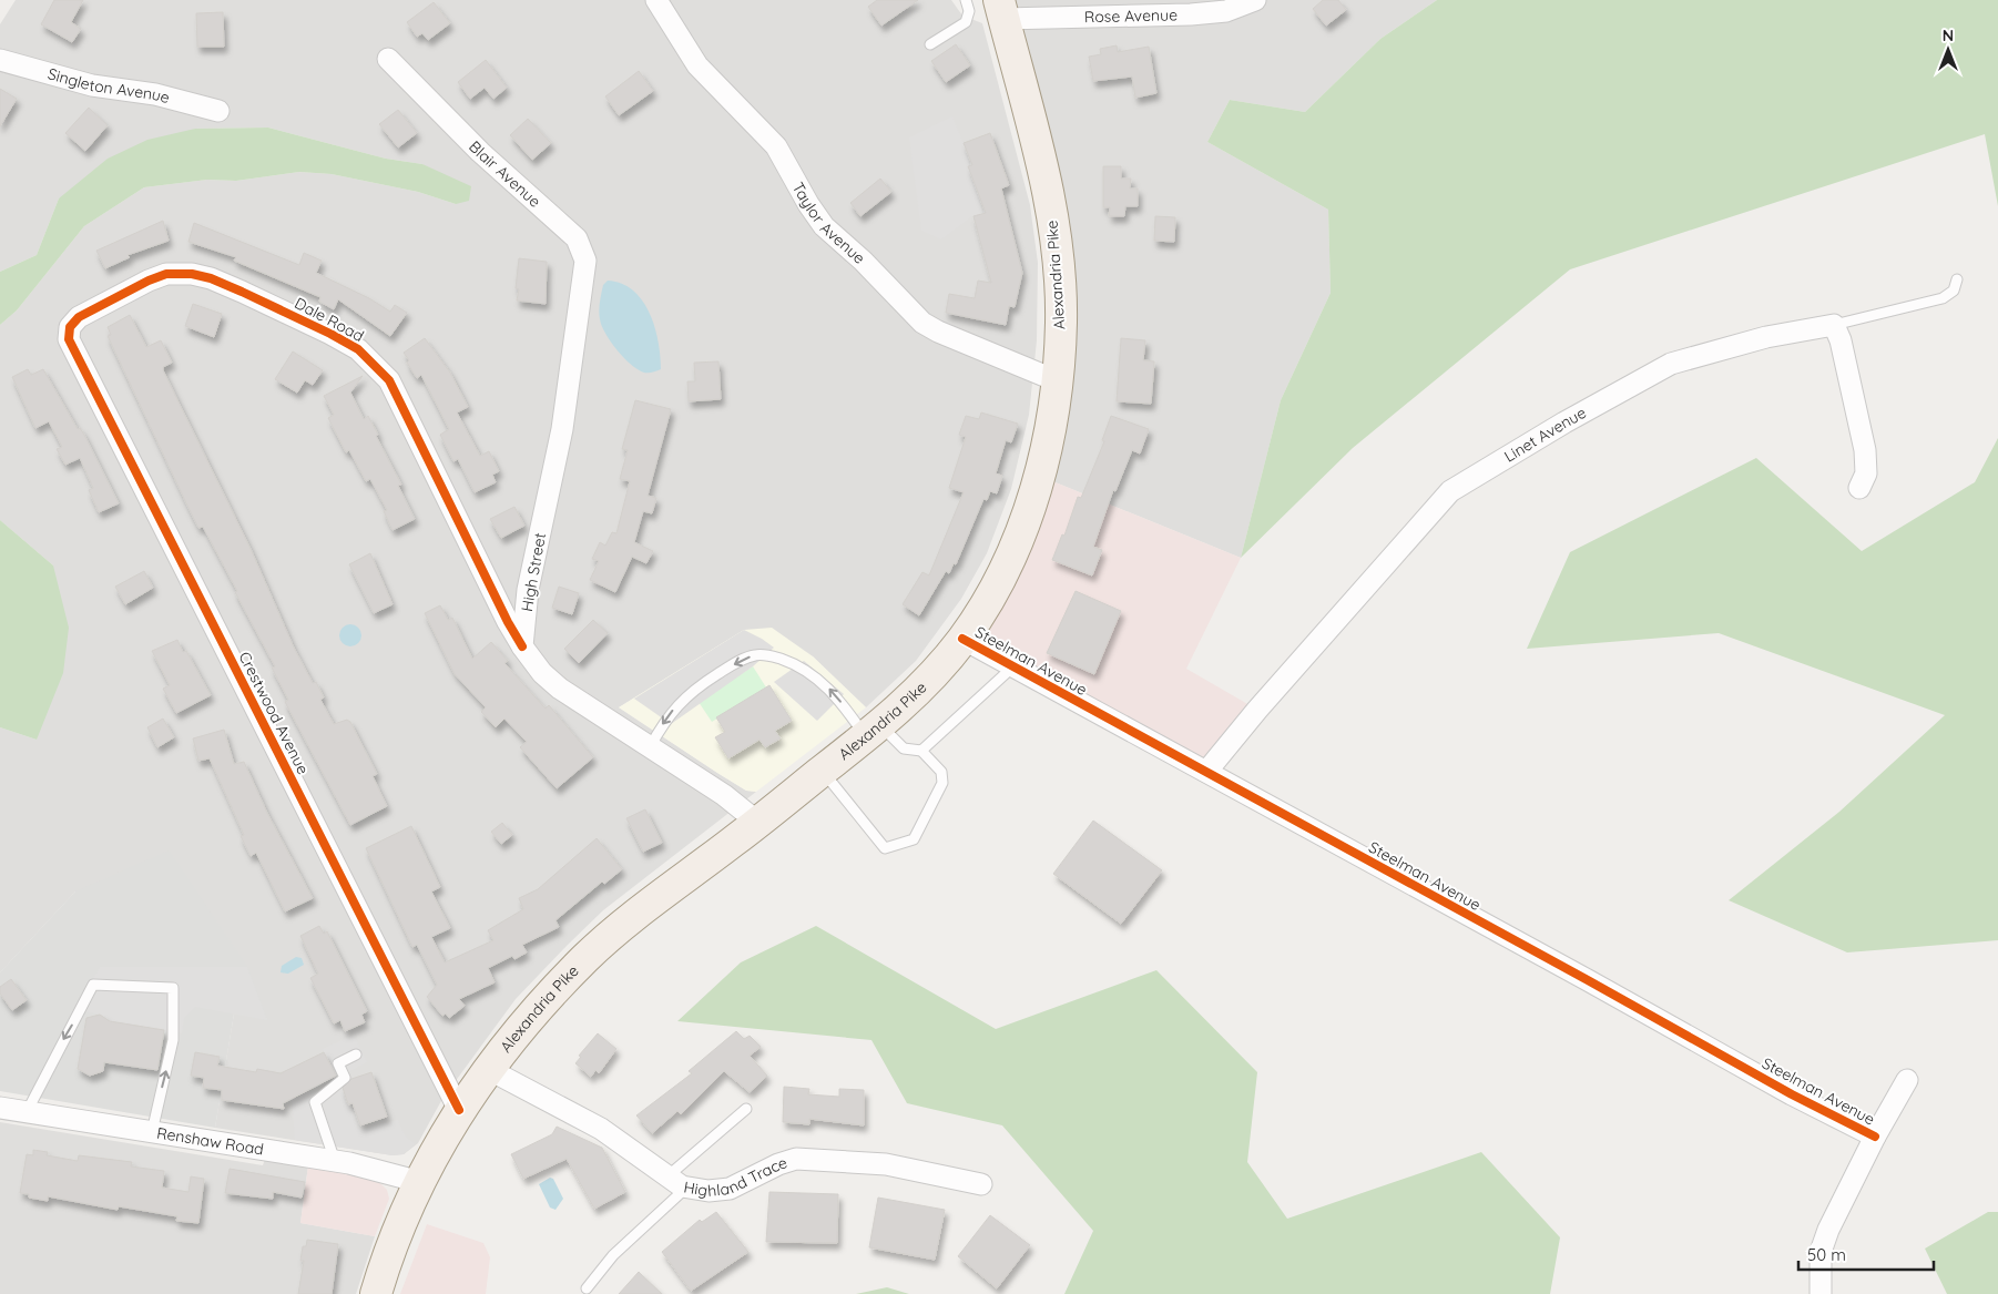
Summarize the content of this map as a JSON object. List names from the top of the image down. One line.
{"streets":{"main road":["Alexandria Pike"],"street":["Rose Avenue","Singleton Avenue","Blair Avenue","Taylor Avenue","Dale Road","Linet Avenue","High Street","Steelman Avenue","Crestwood Avenue","Renshaw Road","Highland Trace"]},"crossings":[["Rose Avenue","Alexandria Pike"],["Blair Avenue","High Street"],["Taylor Avenue","Alexandria Pike"],["Alexandria Pike","Steelman Avenue"],["Alexandria Pike","Crestwood Avenue"],["Alexandria Pike","Renshaw Road"],["Alexandria Pike","Highland Trace"],["Dale Road","High Street"],["Dale Road","Crestwood Avenue"],["Linet Avenue","Steelman Avenue"]],"scale_bar":"50 m","north":"top"}
